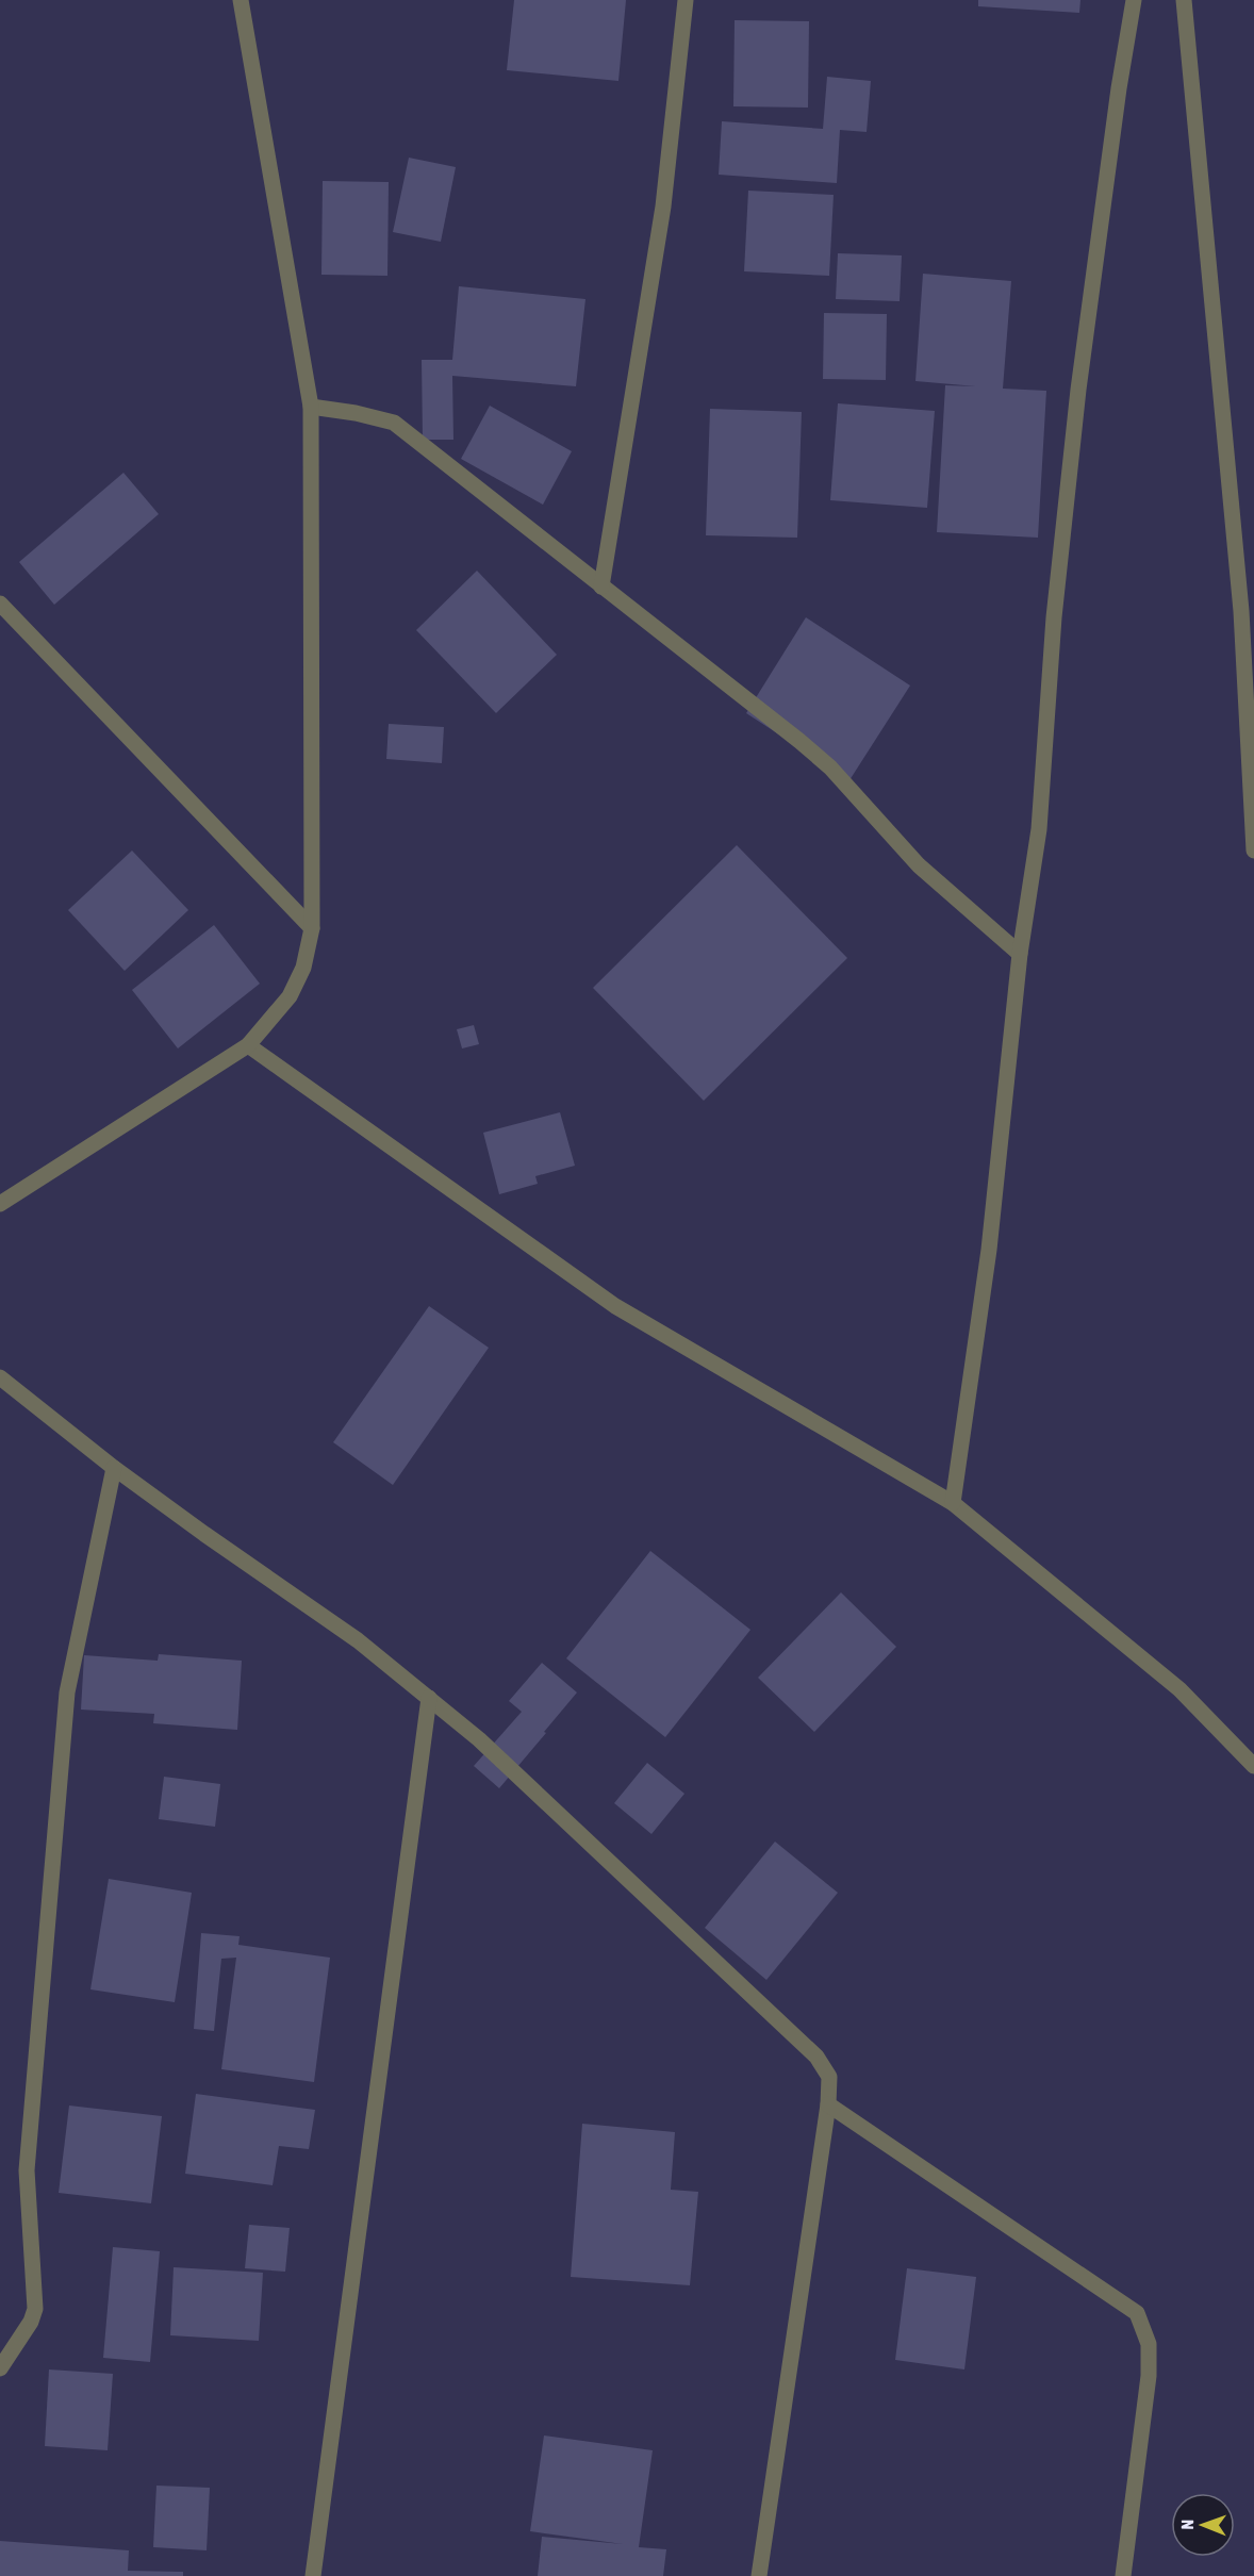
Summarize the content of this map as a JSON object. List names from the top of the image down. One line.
{"north":"left"}
